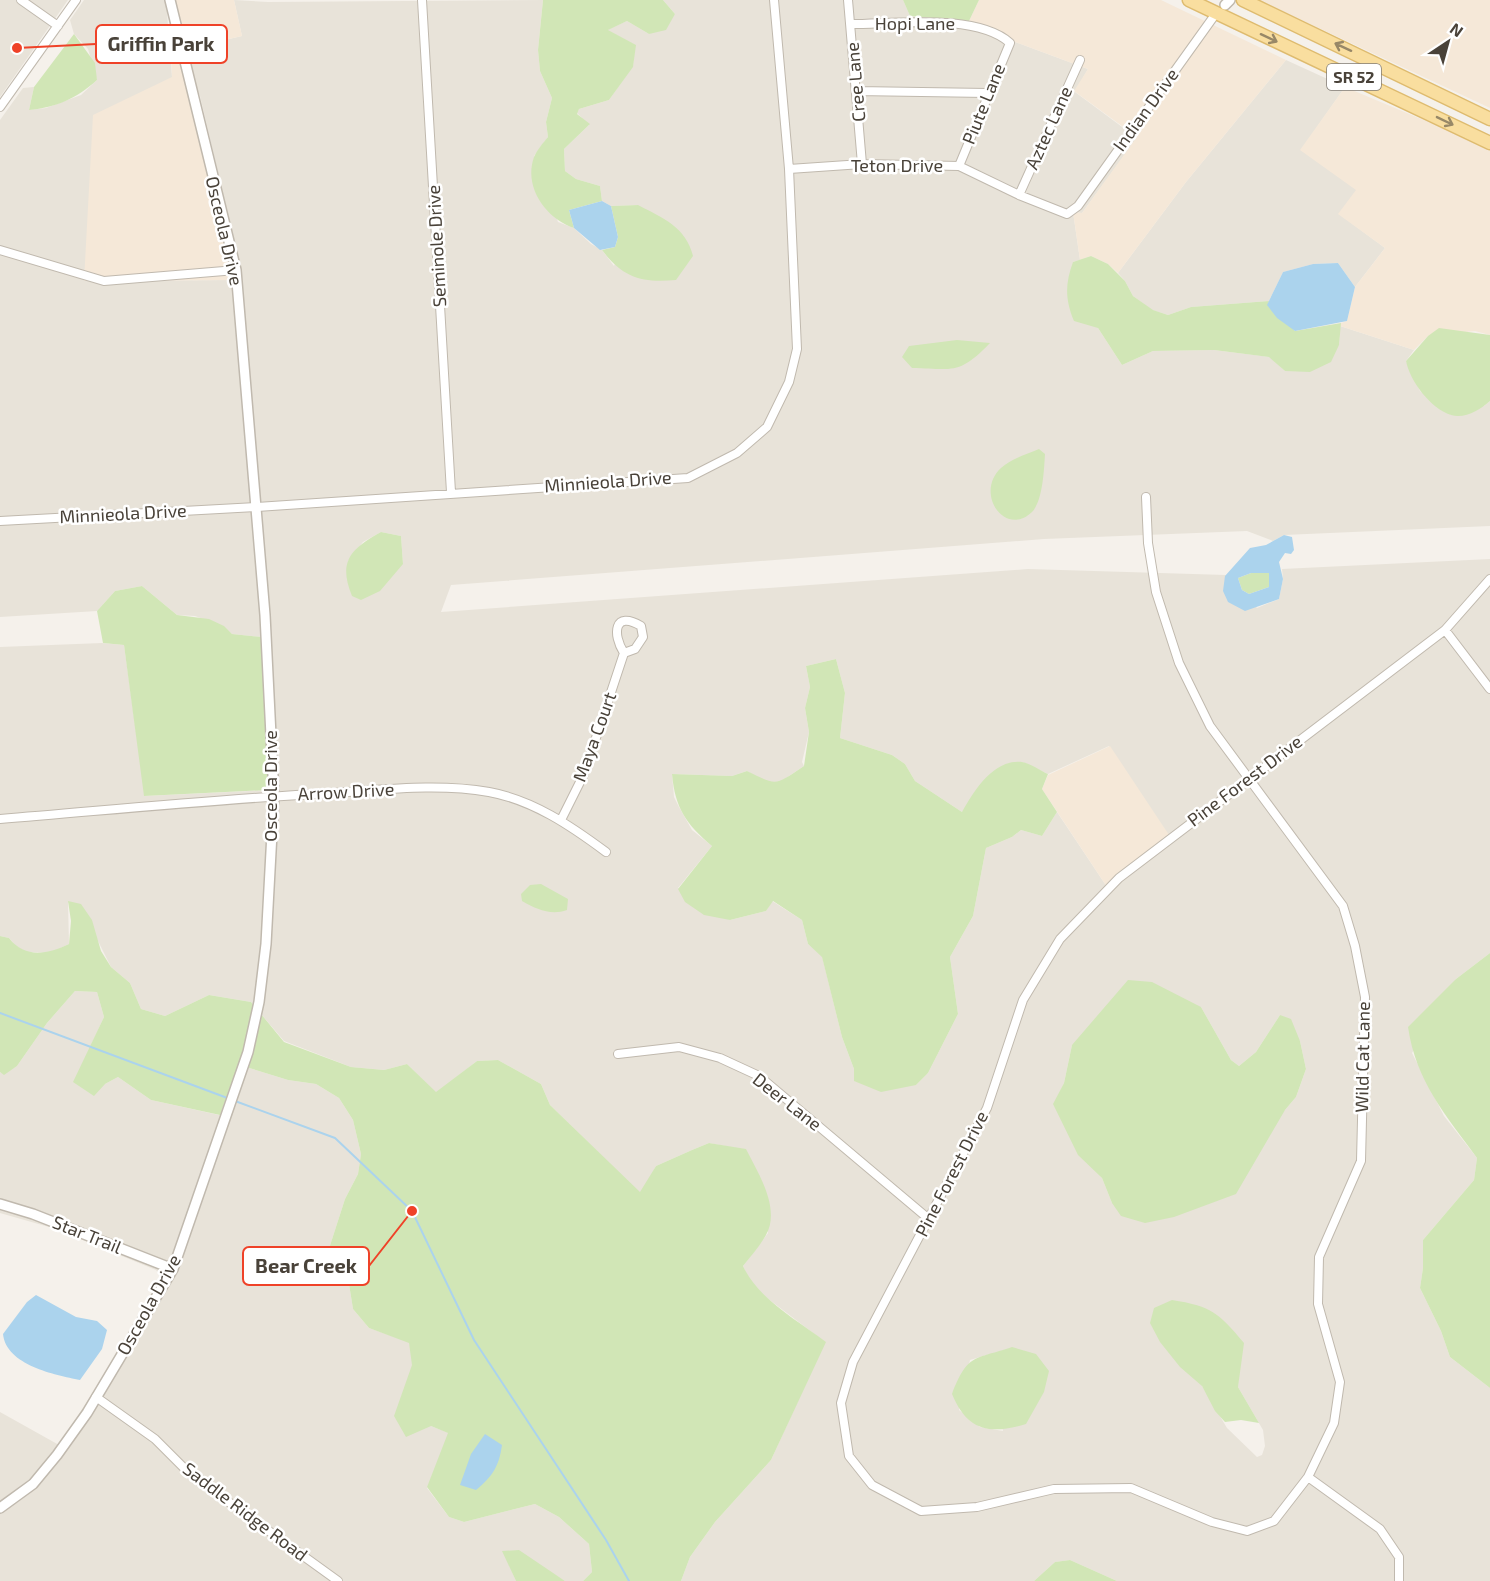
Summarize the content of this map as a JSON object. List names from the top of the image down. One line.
{"streets":{"main road":["SR 52"],"street":["Hopi Lane","Cree Lane","Piute Lane","Indian Drive","Aztec Lane","Teton Drive","Osceola Drive","Seminole Drive","Minnieola Drive","Maya Court","Pine Forest Drive","Arrow Drive","Wild Cat Lane","Deer Lane","Star Trail","Saddle Ridge Road"]},"crossings":[["Hopi Lane","Cree Lane"],["Hopi Lane","Piute Lane"],["SR 52","Indian Drive"],["Cree Lane","Teton Drive"],["Piute Lane","Teton Drive"],["Indian Drive","Teton Drive"],["Aztec Lane","Teton Drive"],["Teton Drive","Minnieola Drive"],["Osceola Drive","Minnieola Drive"],["Osceola Drive","Arrow Drive"],["Osceola Drive","Star Trail"],["Osceola Drive","Saddle Ridge Road"],["Seminole Drive","Minnieola Drive"],["Maya Court","Arrow Drive"],["Pine Forest Drive","Wild Cat Lane"],["Pine Forest Drive","Deer Lane"]],"places":["Griffin Park","Bear Creek"],"north":"top right"}
